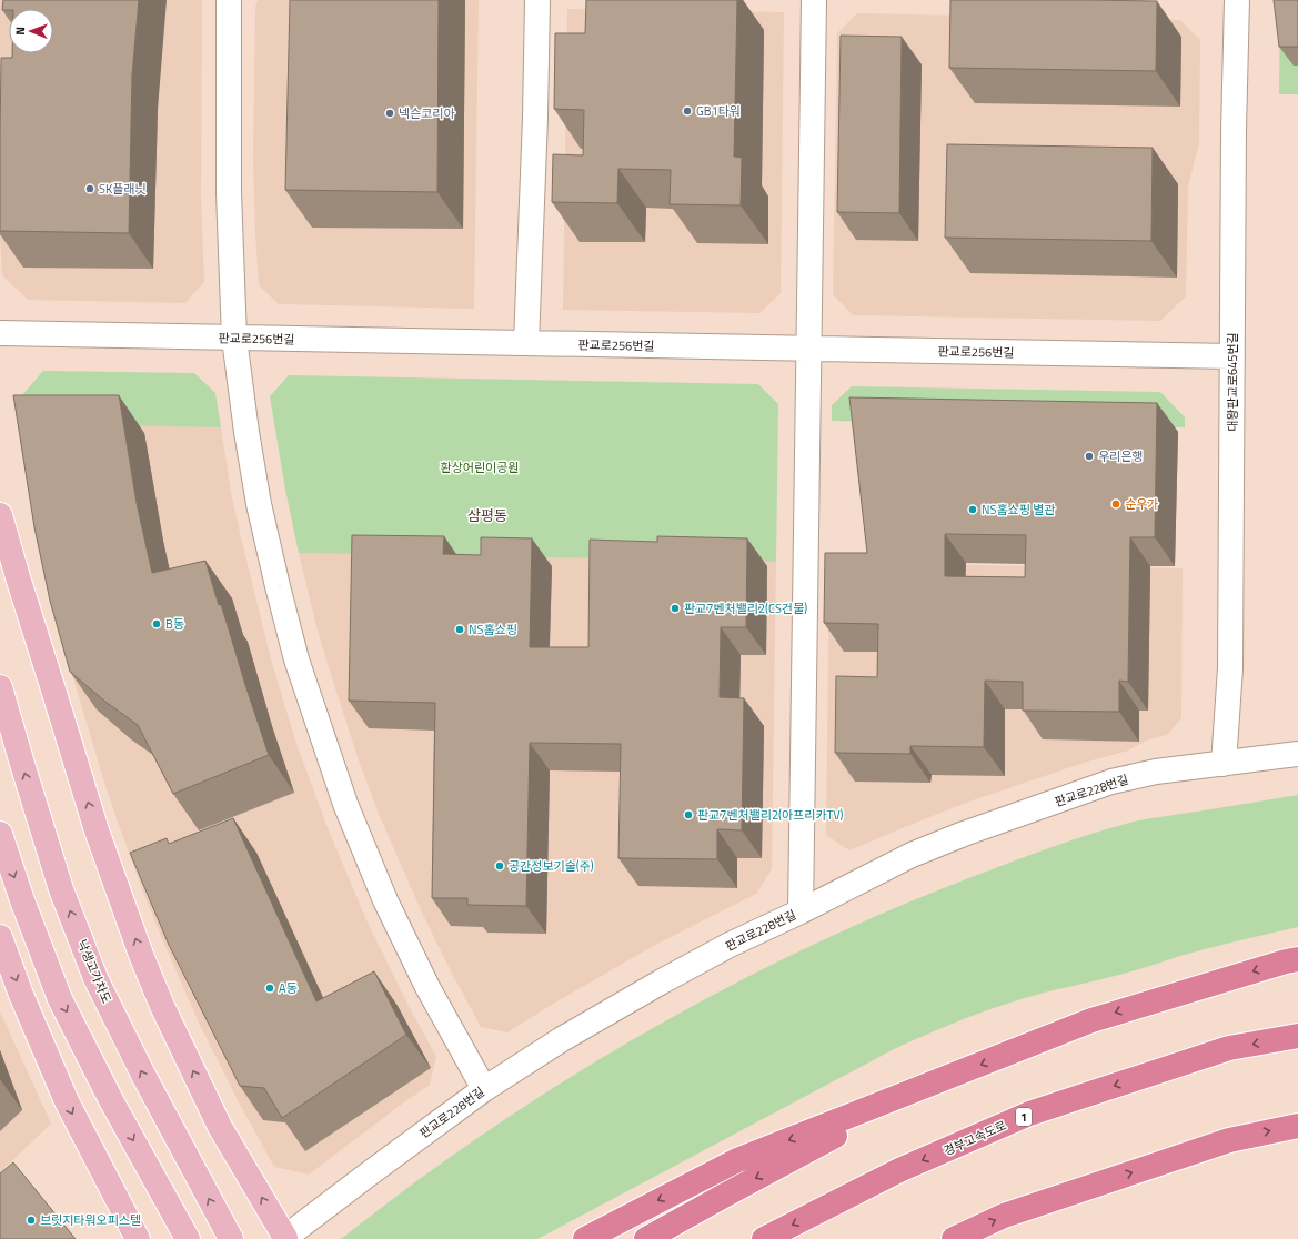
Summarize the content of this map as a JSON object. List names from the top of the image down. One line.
{"streets":{"highway":["1","경부고속도로"],"main road":["낙생고가차도"],"street":["판교로256번길","대왕판교로645번길","판교로228번길"]},"crossings":[["판교로256번길","대왕판교로645번길"],["대왕판교로645번길","판교로228번길"]],"districts":["삼평동"],"parks":["환상어린이공원"],"places":["GB1타워","넥슨코리아","SK플래닛","우리은행","순우가","NS홈쇼핑 별관","판교7벤처밸리2(CS건물)","B동","NS홈쇼핑","판교7벤처밸리2(아프리카TV)","공간정보기술(주)","A동","브릿지타워오피스텔"],"north":"left"}
